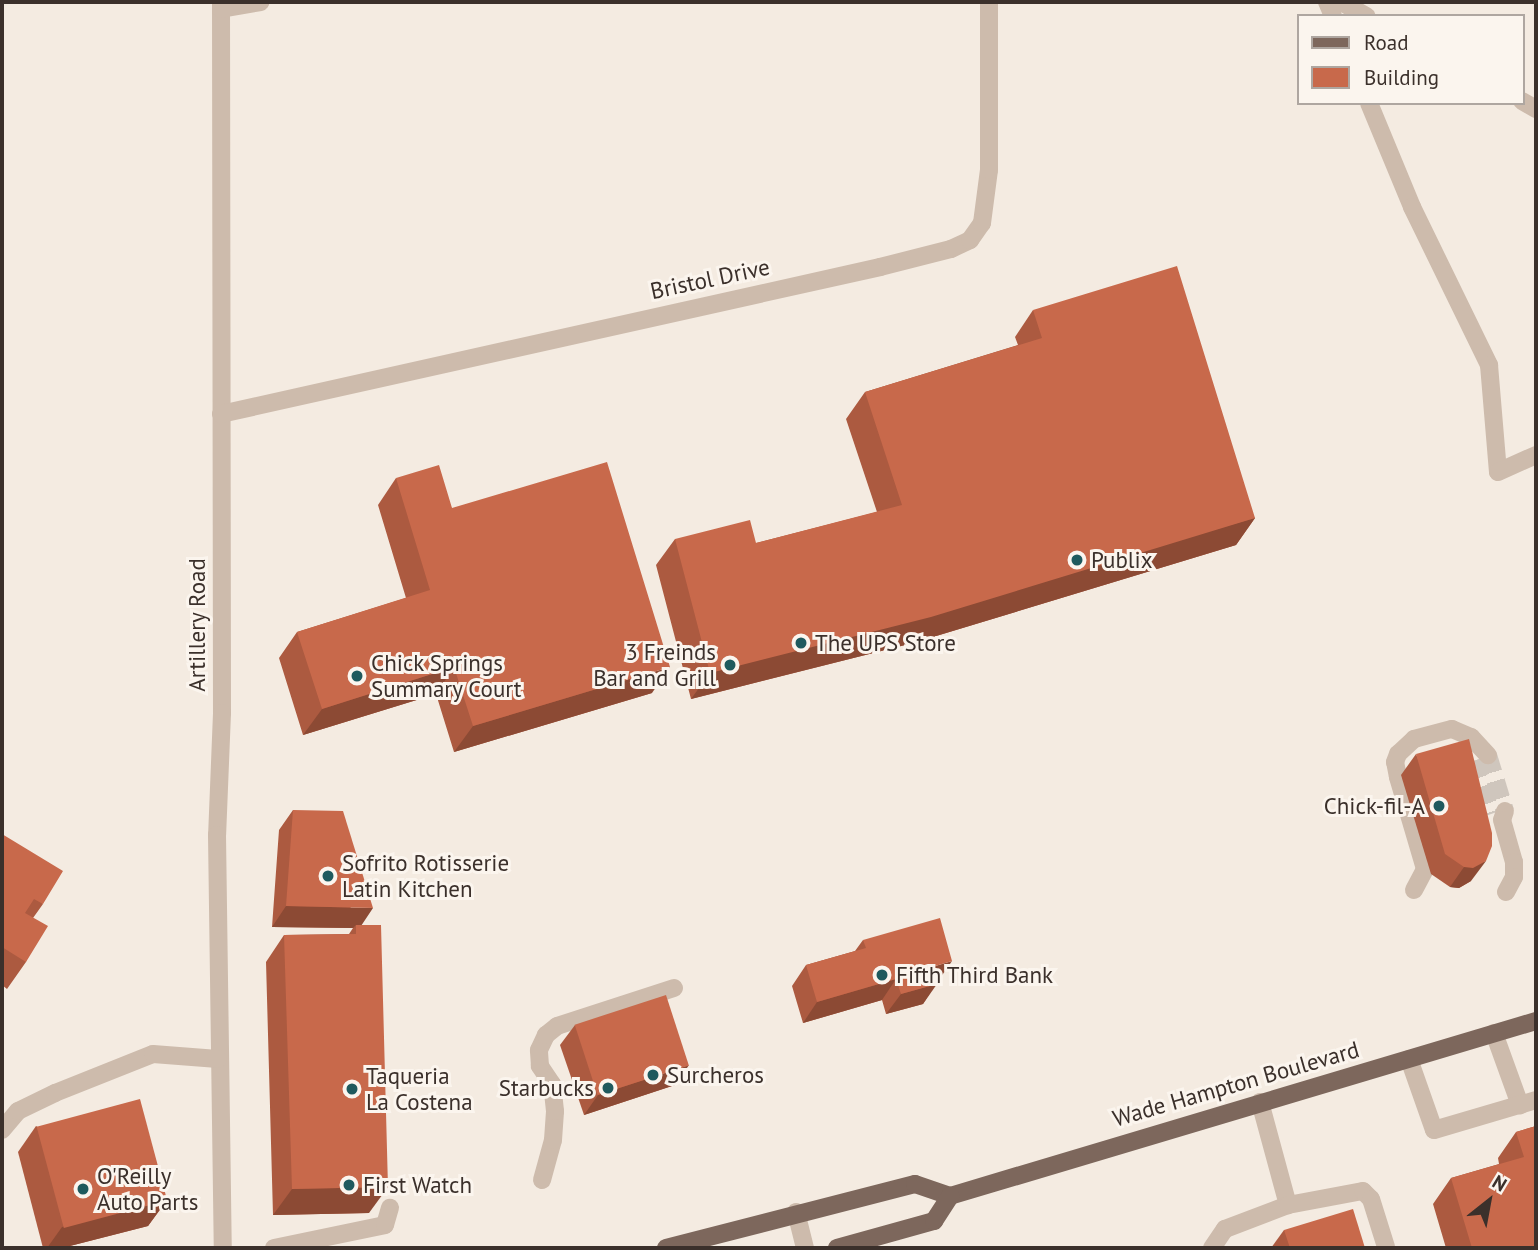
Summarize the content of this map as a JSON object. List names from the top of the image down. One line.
{"streets":{"main road":["Wade Hampton Boulevard"],"street":["Bristol Drive","Artillery Road"]},"crossings":[["Bristol Drive","Artillery Road"]],"places":["Publix","The UPS Store","3 Freinds Bar and Grill","Chick Springs Summary Court","Chick-fil-A","Sofrito Rotisserie Latin Kitchen","Fifth Third Bank","Surcheros","Starbucks","Taqueria La Costena","First Watch","O'Reilly Auto Parts"],"legend":["Road","Building"],"north":"top right"}
